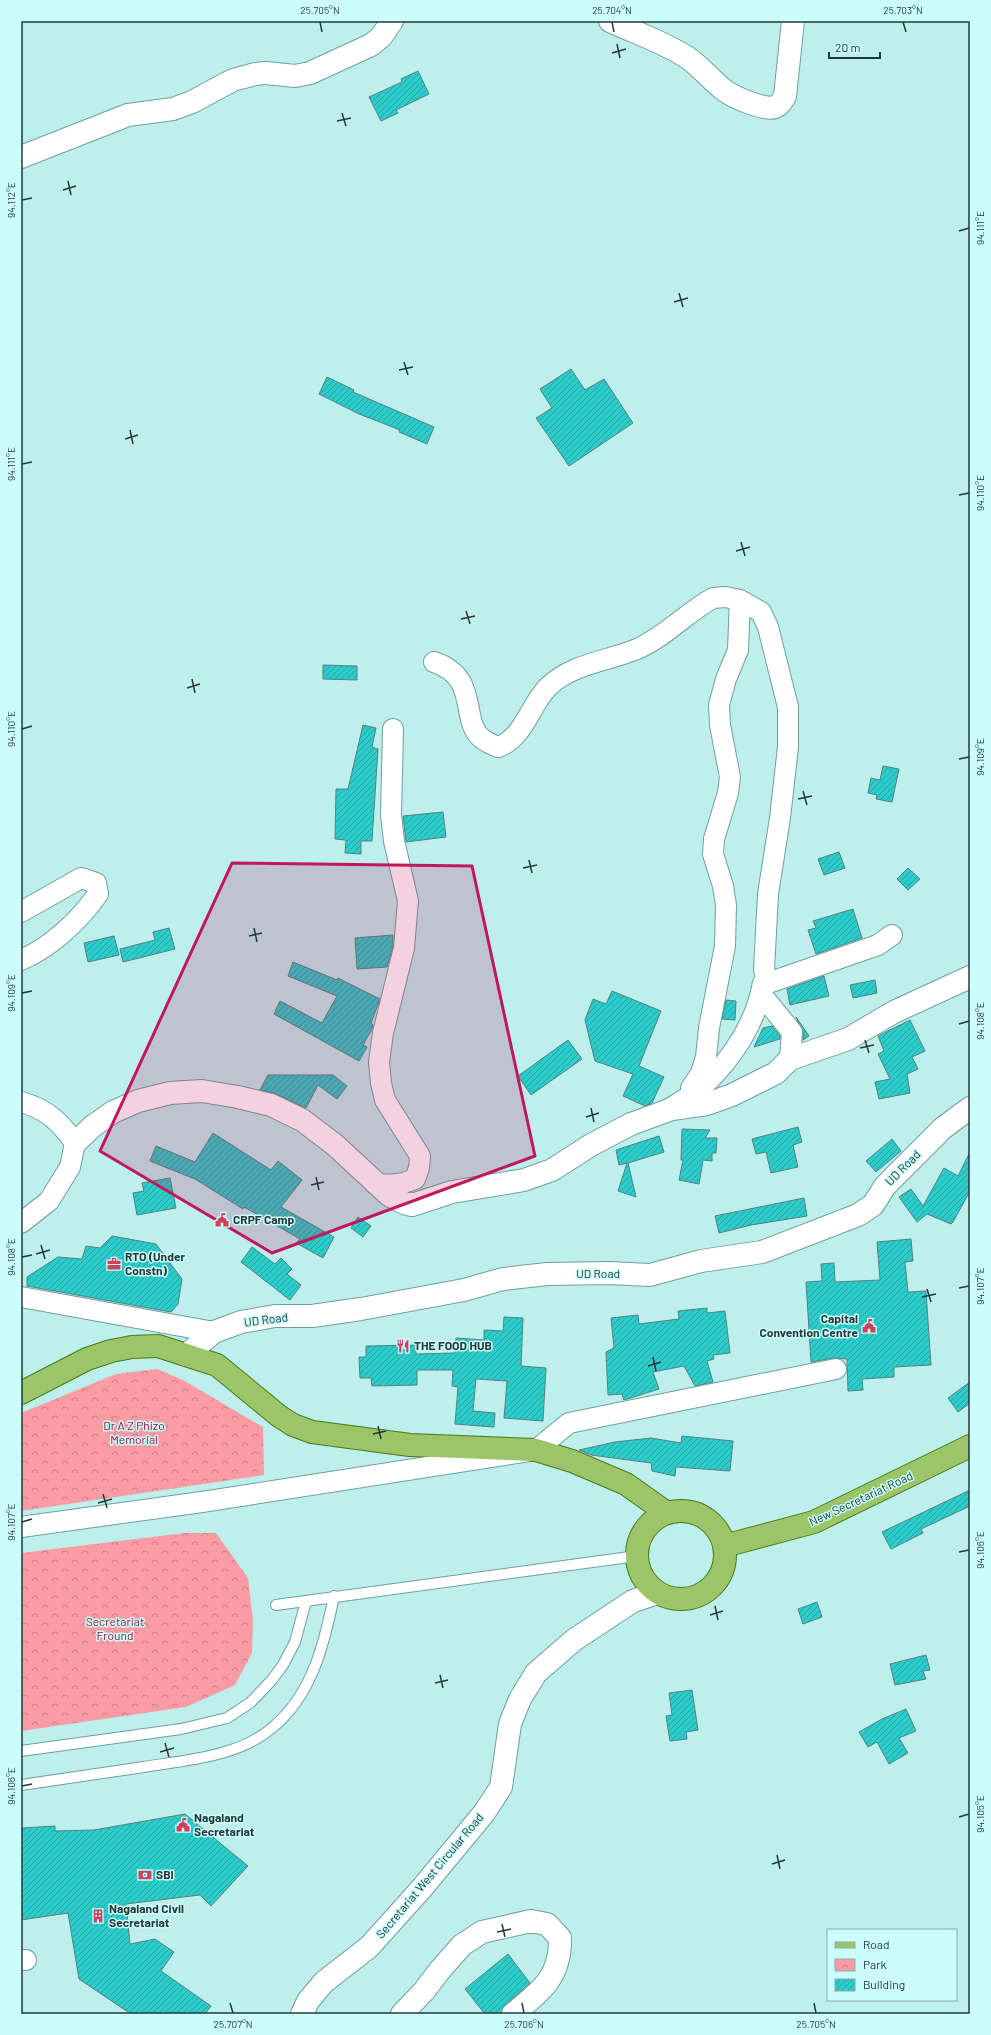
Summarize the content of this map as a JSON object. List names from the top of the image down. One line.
{"streets":{"main road":["UD Road","New Secretariat Road","Secretariat West Circular Road"]},"crossings":[["New Secretariat Road","Secretariat West Circular Road"]],"parks":["Dr A Z Phizo Memorial","Secretariat Fround"],"places":{"public building":["CRPF Camp","Capital Convention Centre","Nagaland Secretariat"],"office":["RTO (Under Constn)"],"restaurant":["THE FOOD HUB"],"bank":["SBI"],"building":["Nagaland Civil Secretariat"]},"legend":["Road","Park","Building"],"scale_bar":"20 m","coordinates":["25.705°N","25.704°N","25.703°N","94.112°E","94.111°E","94.110°E","94.109°E","94.108°E","94.107°E","94.106°E","94.105°E","25.707°N","25.706°N"]}
